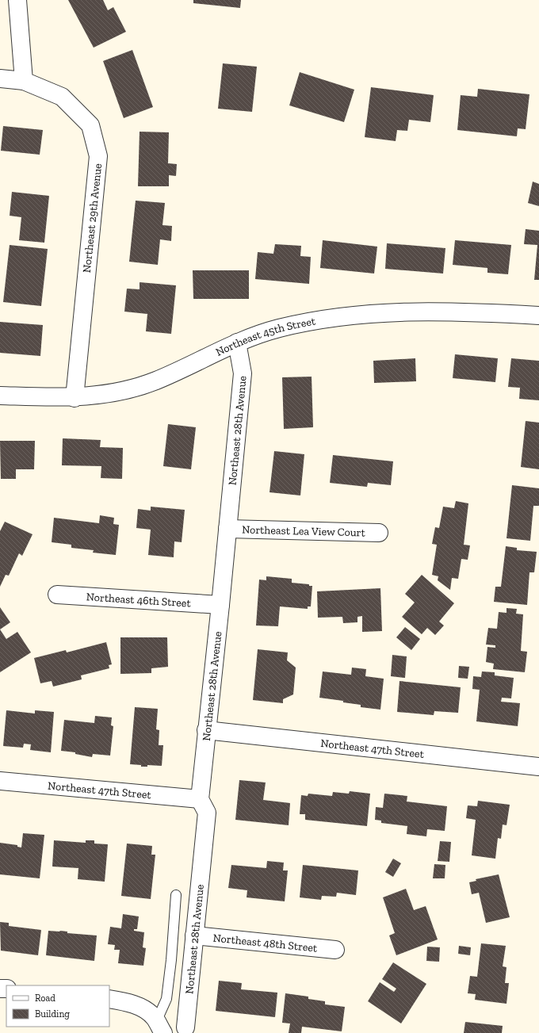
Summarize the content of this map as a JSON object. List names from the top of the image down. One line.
{"streets":{"street":["Northeast 29th Avenue","Northeast 45th Street","Northeast 28th Avenue","Northeast Lea View Court","Northeast 46th Street","Northeast 47th Street","Northeast 48th Street"]},"crossings":[["Northeast 29th Avenue","Northeast 45th Street"],["Northeast 45th Street","Northeast 28th Avenue"],["Northeast 28th Avenue","Northeast Lea View Court"],["Northeast 28th Avenue","Northeast 46th Street"],["Northeast 28th Avenue","Northeast 47th Street"],["Northeast 28th Avenue","Northeast 48th Street"]],"legend":["Road","Building"]}
